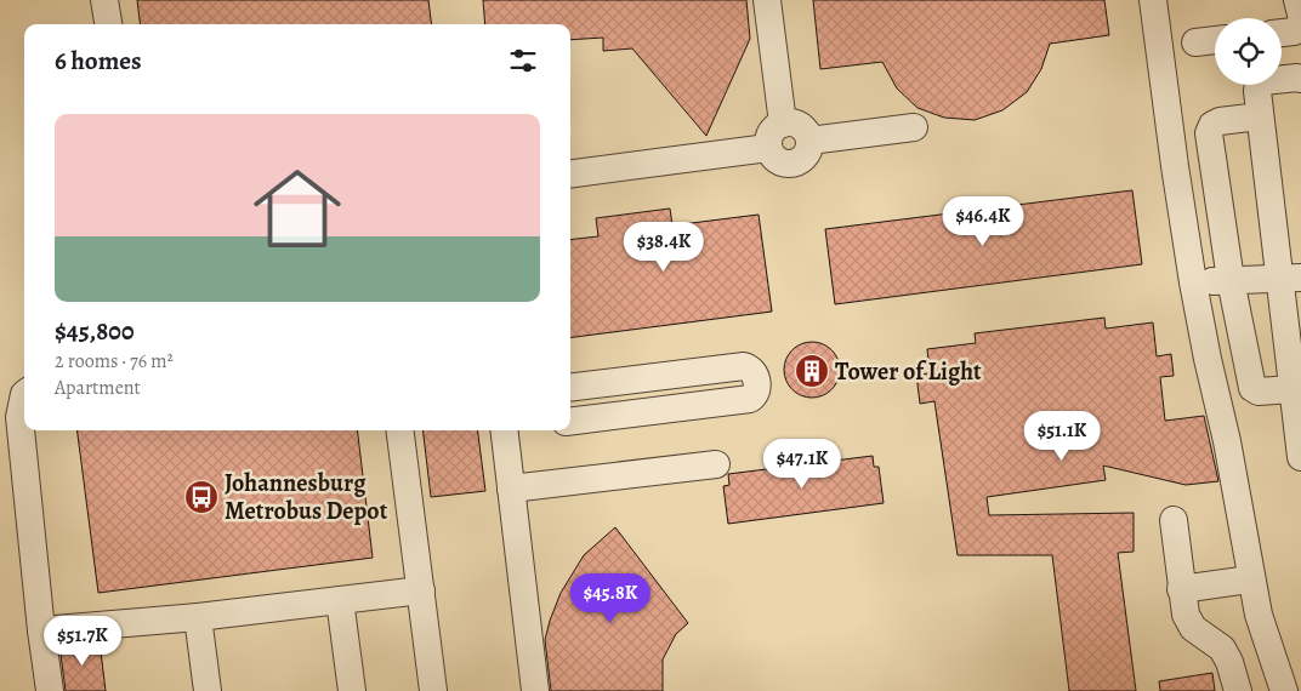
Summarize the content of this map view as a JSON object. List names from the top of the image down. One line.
{"places":{"building":["Tower of Light"],"bus stop":["Johannesburg Metrobus Depot"]},"page":{"heading":"6 homes","list":[{"name":"$45,800","note":"2 rooms · 76 m² · Apartment"}],"price":["$46.4K","$38.4K","$51.1K","$47.1K","$45.8K","$51.7K"]}}
